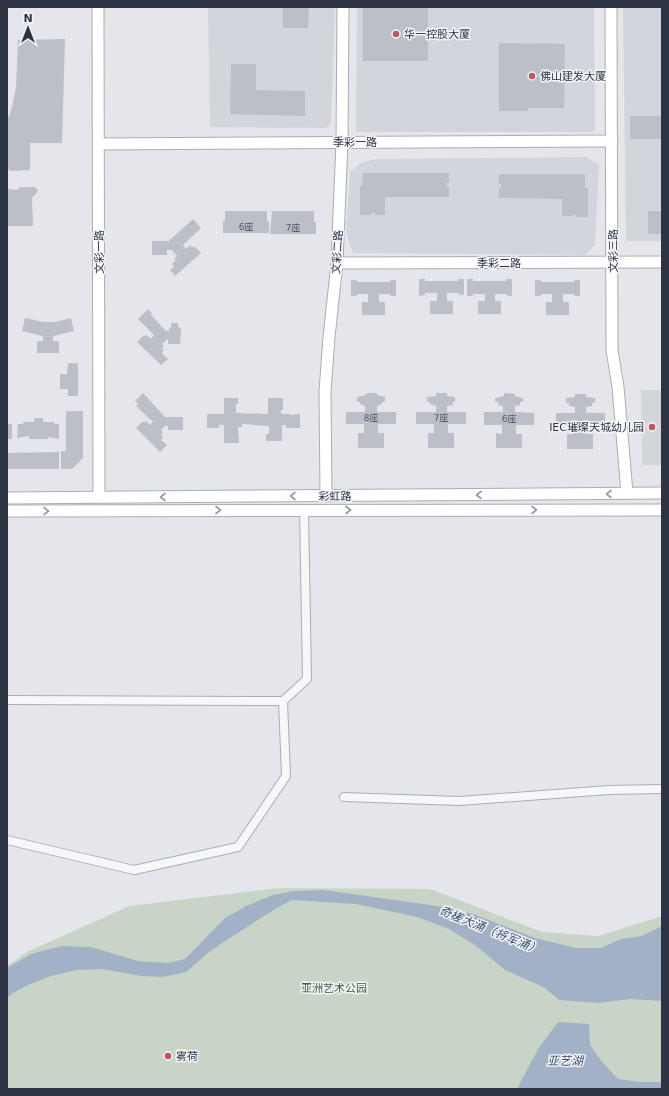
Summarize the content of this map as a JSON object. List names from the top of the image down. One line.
{"streets":{"street":["季彩一路","文彩三路","文彩一路","文彩二路","季彩二路","彩虹路"]},"crossings":[["季彩一路","文彩三路"],["季彩一路","文彩一路"],["季彩一路","文彩二路"],["文彩三路","季彩二路"],["文彩三路","彩虹路"],["文彩一路","彩虹路"],["文彩二路","季彩二路"],["文彩二路","彩虹路"]],"water":["奇槎大涌（将军涌）","亚艺湖"],"parks":["亚洲艺术公园"],"places":["华一控股大厦","佛山建发大厦","IEC璀璨天城幼儿园","雾荷"],"house_numbers":["6座","7座","8座","7座","6座"],"north":"top"}
